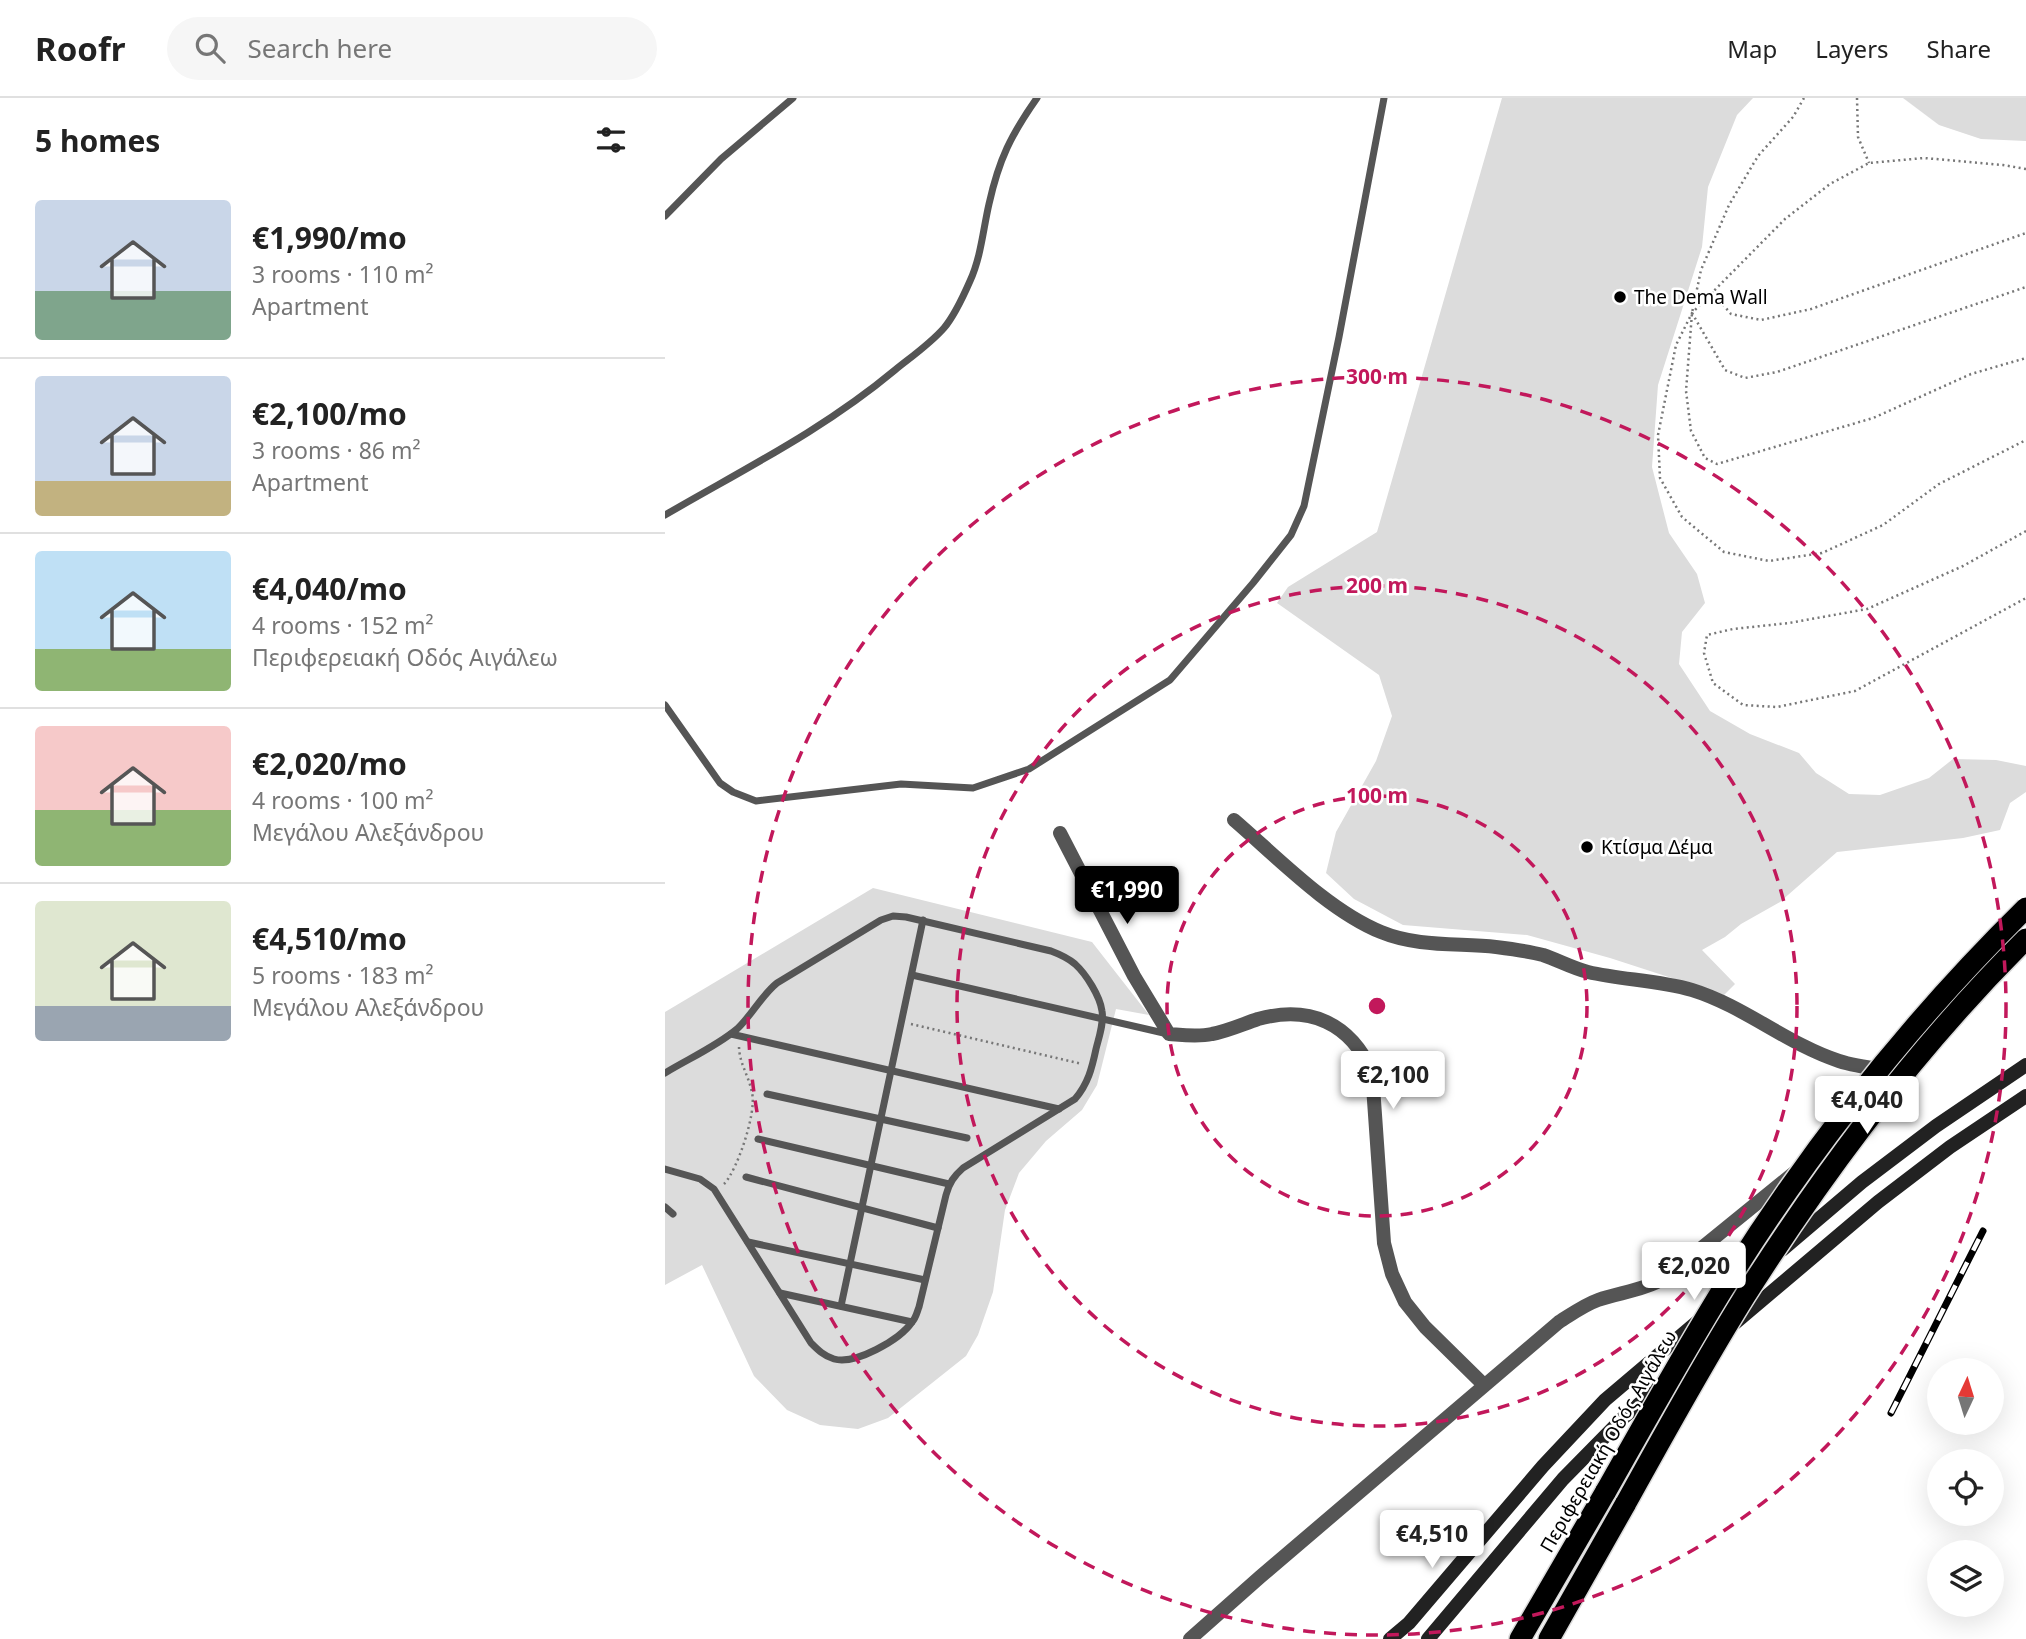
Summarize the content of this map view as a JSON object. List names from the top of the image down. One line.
{"streets":{"highway":["Περιφερειακή Οδός Αιγάλεω"]},"places":["The Dema Wall","Κτίσμα Δέμα"],"north":"top","page":{"header":"Roofr","search":"Search here","nav":["Map","Layers","Share"],"heading":"5 homes","list":[{"name":"€1,990/mo","note":"3 rooms · 110 m² · Apartment"},{"name":"€2,100/mo","note":"3 rooms · 86 m² · Apartment"},{"name":"€4,040/mo","note":"4 rooms · 152 m² · Περιφερειακή Οδός Αιγάλεω"},{"name":"€2,020/mo","note":"4 rooms · 100 m² · Μεγάλου Αλεξάνδρου"},{"name":"€4,510/mo","note":"5 rooms · 183 m² · Μεγάλου Αλεξάνδρου"}],"price":["€1,990","€2,100","€4,040","€2,020","€4,510"]},"rings":["300 m","200 m","100 m"]}
